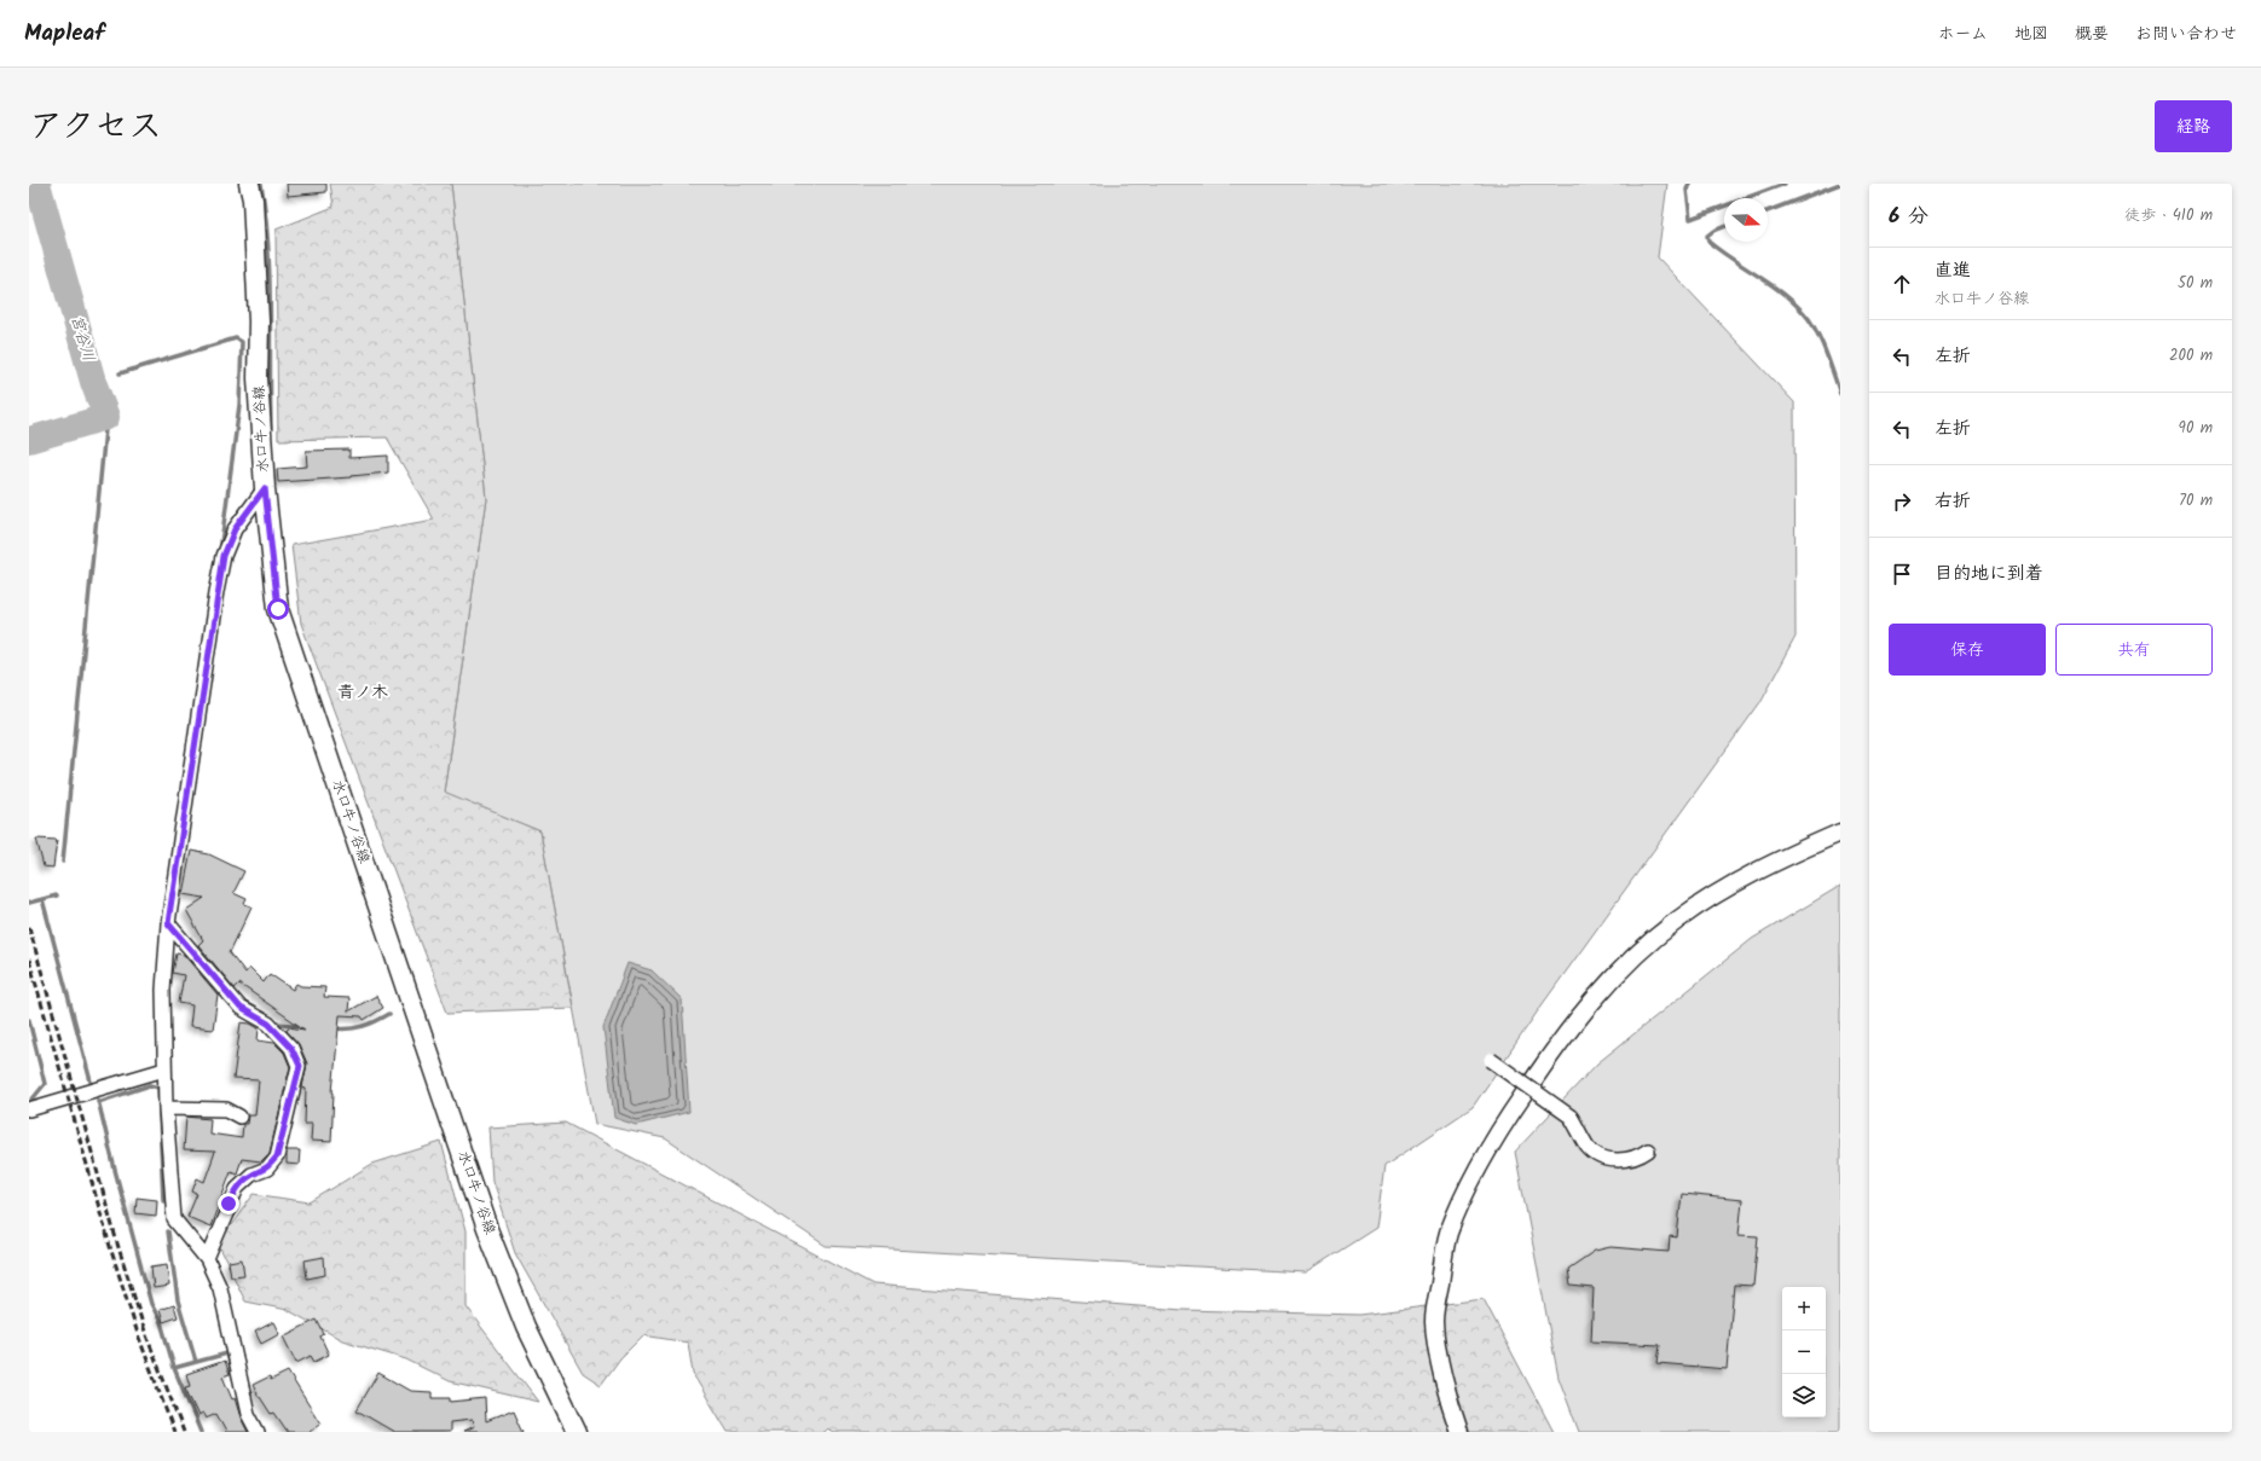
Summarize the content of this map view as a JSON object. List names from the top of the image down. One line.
{"streets":{"main road":["水口牛ノ谷線"]},"districts":["青ノ木"],"water":["宮谷川"],"north":"right","page":{"header":"Mapleaf","nav":["ホーム","地図","概要","お問い合わせ"],"title":"アクセス","buttons":["経路",["保存","共有"]],"heading":["6 分","徒歩 · 410 m"],"list":[["直進","水口牛ノ谷線","50 m"],["左折","200 m"],["左折","90 m"],["右折","70 m"],"目的地に到着"],"map_buttons":["+","−"]}}
